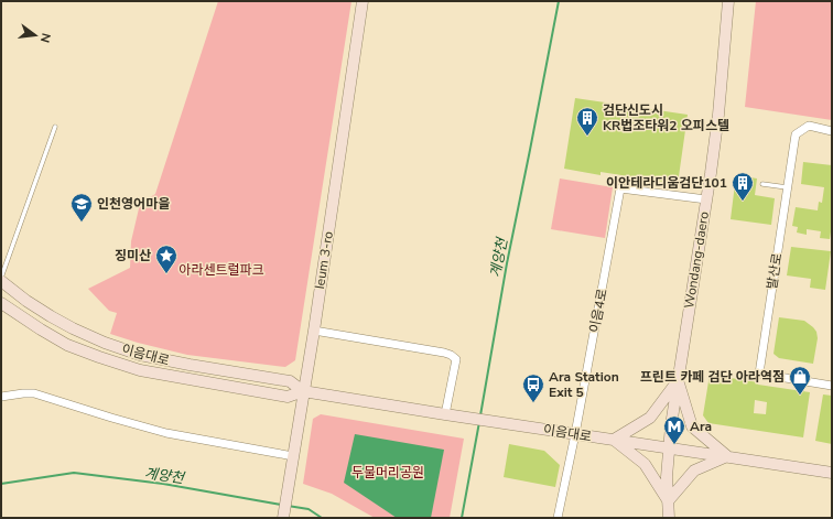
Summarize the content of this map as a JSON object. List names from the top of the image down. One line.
{"streets":{"main road":["Ieum 3-ro","Wondang-daero","이음대로"],"street":["발산로","이음4로"]},"crossings":[["Ieum 3-ro","이음대로"],["Wondang-daero","이음4로"],["Wondang-daero","이음대로"],["이음4로","이음대로"]],"water":["계양천"],"parks":["아라센트럴파크","두물머리공원"],"places":{"building":["검단신도시 KR법조타워2 오피스텔","이안테라디움검단101"],"school or university":["인천영어마을"],"place":["징미산"],"shop":["프린트 카페 검단 아라역점"],"bus stop":["Ara Station Exit 5"],"metro station":["Ara"]},"north":"right"}
